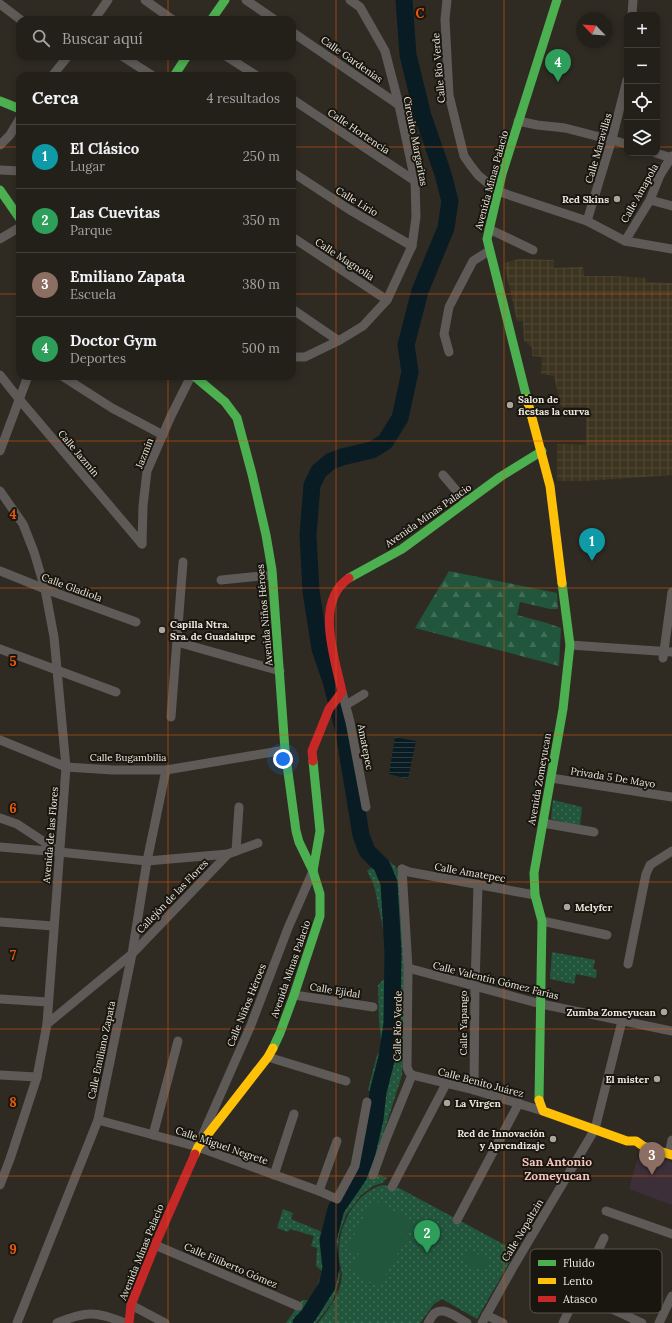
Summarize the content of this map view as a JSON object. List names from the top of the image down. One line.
{"streets":{"main road":["Avenida Minas Palacio","Avenida Niños Héroes","Avenida Zomeyucan"],"street":["Calle Gardenias","Calle Río Verde","Calle Hortencia","Circuito Margaritas","Calle Maravillas","Calle Amapola","Calle Lirio","Calle Magnolia","Calle Jazmín","Jazmín","Calle Gladiola","Amatepec","Calle Bugambilia","Privada 5 De Mayo","Avenida de las Flores","Calle Amatepec","Callejón de las Flores","Calle Valentín Gómez Farías","Calle Ejidal","Calle Niños Héroes","Calle Yapango","Calle Emiliano Zapata","Calle Benito Juárez","Calle Miguel Negrete","Calle Nopaltzin","Calle Filiberto Gómez"]},"crossings":[["Calle Gardenias","Circuito Margaritas"],["Calle Río Verde","Avenida Minas Palacio"],["Calle Río Verde","Calle Amatepec"],["Calle Río Verde","Calle Valentín Gómez Farías"],["Calle Río Verde","Calle Benito Juárez"],["Calle Hortencia","Circuito Margaritas"],["Circuito Margaritas","Calle Lirio"],["Circuito Margaritas","Calle Magnolia"],["Avenida Minas Palacio","Avenida Niños Héroes"],["Avenida Minas Palacio","Amatepec"],["Avenida Minas Palacio","Avenida Zomeyucan"],["Avenida Minas Palacio","Calle Ejidal"],["Avenida Minas Palacio","Calle Niños Héroes"],["Avenida Minas Palacio","Calle Miguel Negrete"],["Avenida Minas Palacio","Calle Filiberto Gómez"],["Calle Jazmín","Jazmín"],["Calle Gladiola","Avenida de las Flores"],["Avenida Niños Héroes","Calle Bugambilia"],["Avenida Niños Héroes","Calle Niños Héroes"],["Calle Bugambilia","Avenida de las Flores"],["Calle Bugambilia","Calle Emiliano Zapata"],["Privada 5 De Mayo","Avenida Zomeyucan"],["Avenida Zomeyucan","Calle Amatepec"],["Avenida Zomeyucan","Calle Valentín Gómez Farías"],["Avenida Zomeyucan","Calle Benito Juárez"],["Avenida de las Flores","Callejón de las Flores"],["Calle Amatepec","Calle Yapango"],["Callejón de las Flores","Calle Emiliano Zapata"],["Calle Valentín Gómez Farías","Calle Yapango"],["Calle Valentín Gómez Farías","Calle Nopaltzin"],["Calle Niños Héroes","Calle Miguel Negrete"],["Calle Yapango","Calle Benito Juárez"],["Calle Emiliano Zapata","Calle Miguel Negrete"]],"districts":["San Antonio Zomeyucan"],"places":["Red Skins","Salon de fiestas la curva","Capilla Ntra. Sra. de Guadalupe","Melyfer","Zumba Zomeyucan","El mister","La Virgen","Red de Innovación y Aprendizaje"],"legend":["Fluido","Lento","Atasco"],"north":"top left","page":{"map_buttons":["+","−"],"search":"Buscar aquí","pins":["4","1","3","2"],"heading":["Cerca","4 resultados"],"list":[{"mark":"1","name":"El Clásico","note":"Lugar","value":"250 m"},{"mark":"2","name":"Las Cuevitas","note":"Parque","value":"350 m"},{"mark":"3","name":"Emiliano Zapata","note":"Escuela","value":"380 m"},{"mark":"4","name":"Doctor Gym","note":"Deportes","value":"500 m"}]},"grid":{"columns":["C"],"rows":["4","5","6","7","8","9"]}}
